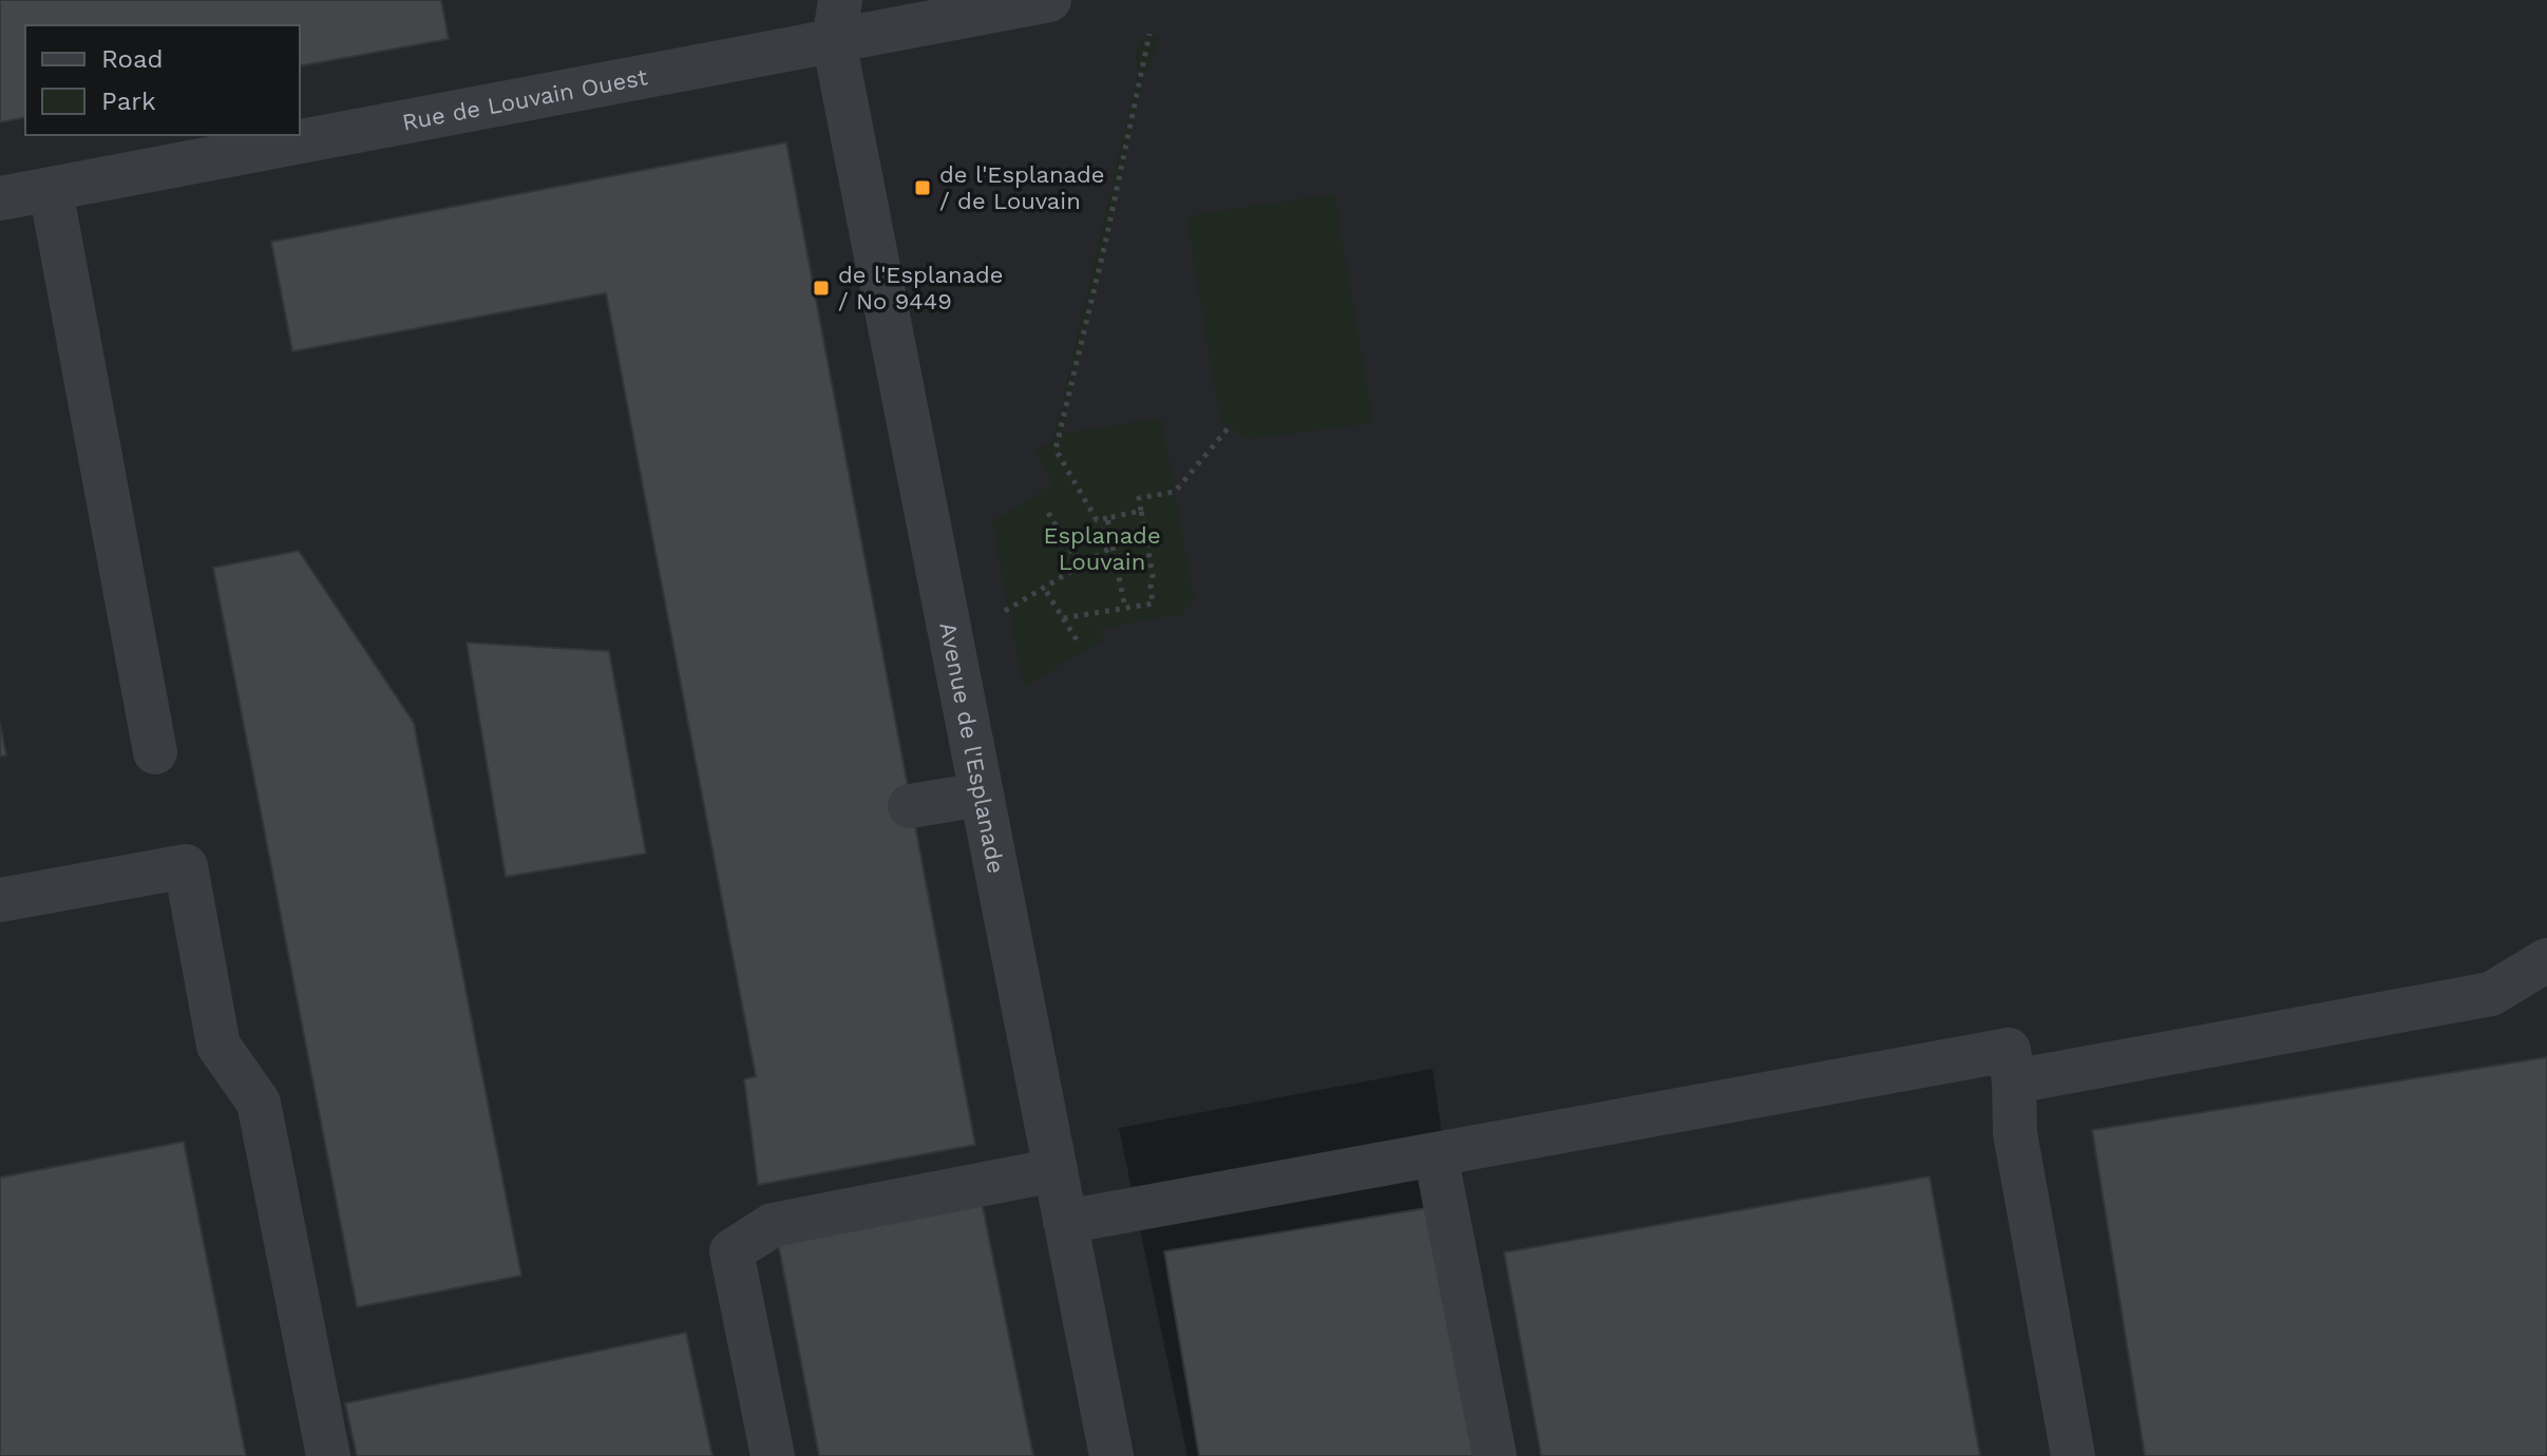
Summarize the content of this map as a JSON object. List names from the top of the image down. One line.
{"streets":{"street":["Rue de Louvain Ouest","Avenue de l'Esplanade"]},"crossings":[["Rue de Louvain Ouest","Avenue de l'Esplanade"]],"parks":["Esplanade Louvain"],"places":{"transit":["de l'Esplanade / de Louvain","de l'Esplanade / No 9449"]},"legend":["Road","Park"]}
